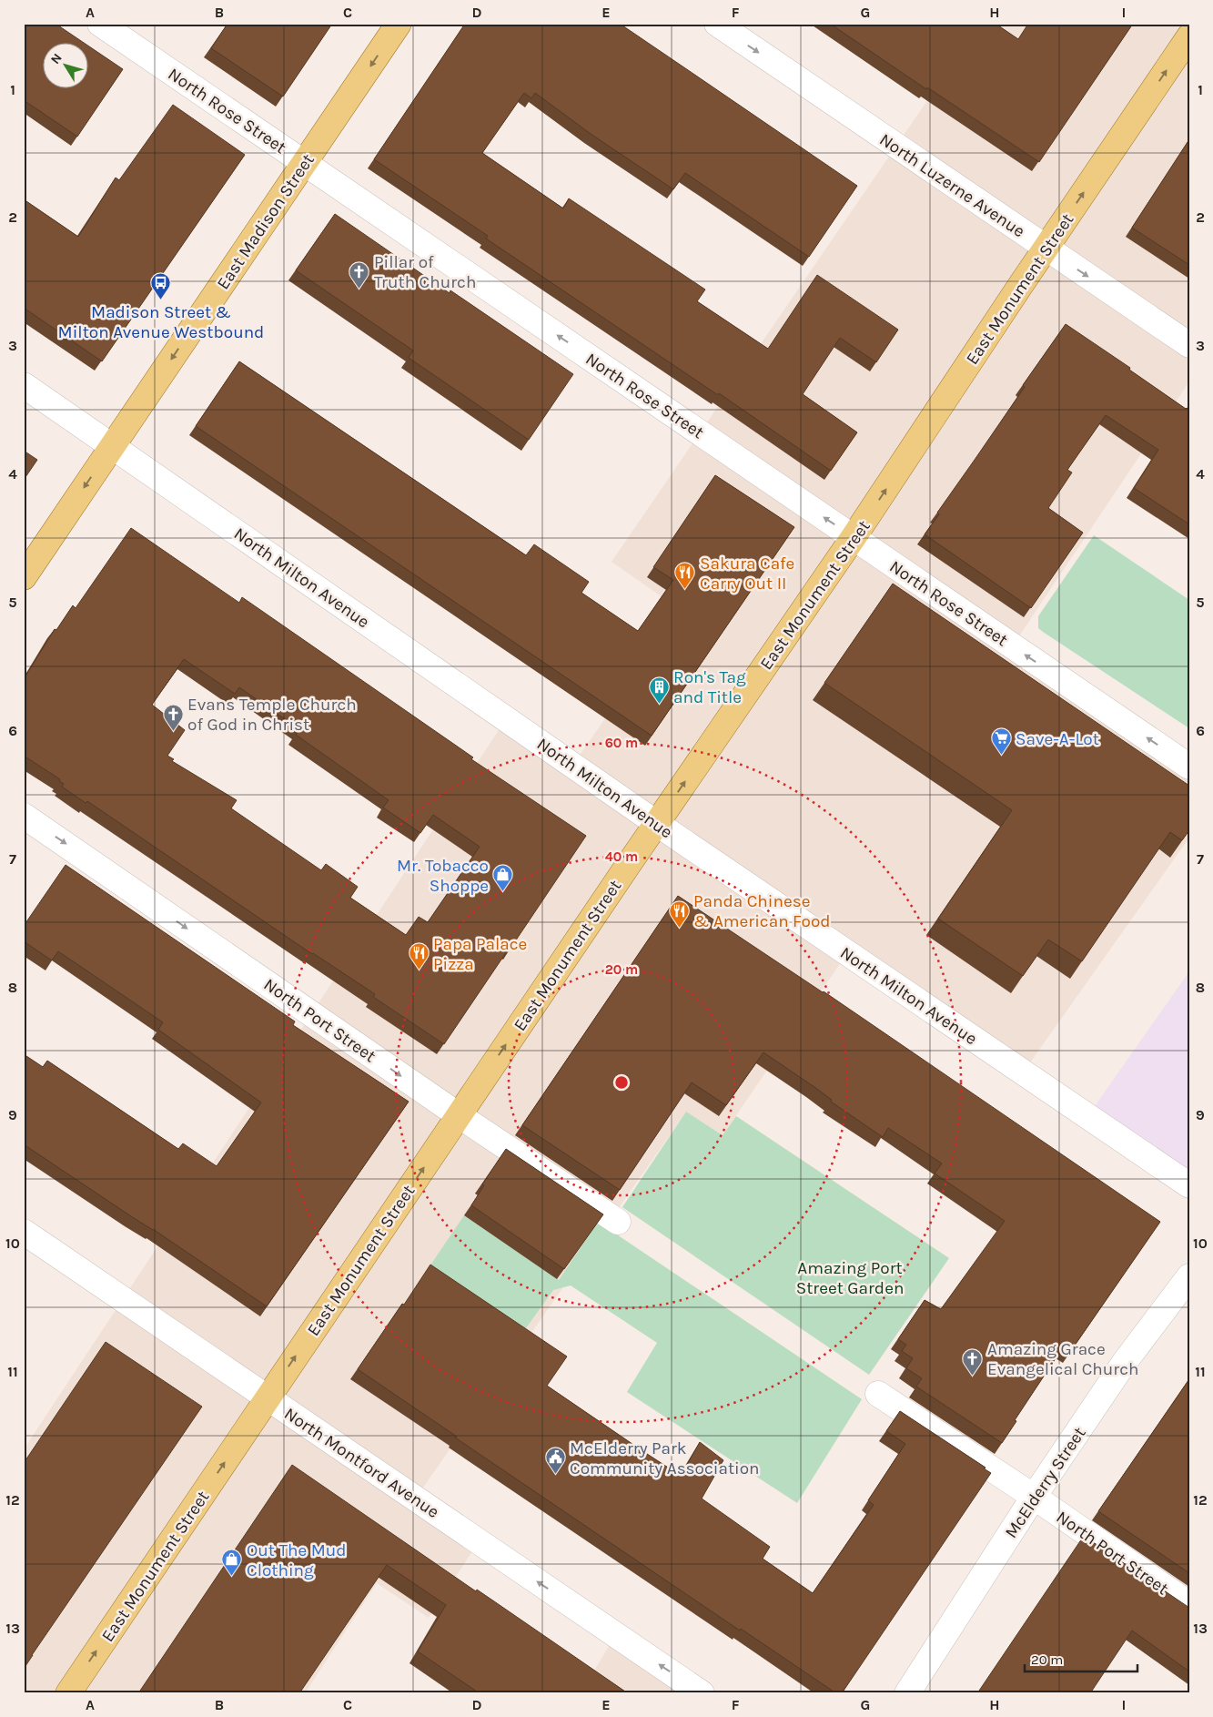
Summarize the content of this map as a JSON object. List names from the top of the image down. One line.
{"streets":{"main road":["East Madison Street","East Monument Street"],"street":["North Rose Street","North Luzerne Avenue","North Milton Avenue","North Port Street","North Montford Avenue","McElderry Street"]},"crossings":[["North Rose Street","East Madison Street"],["North Rose Street","East Monument Street"],["North Luzerne Avenue","East Monument Street"],["East Madison Street","North Milton Avenue"],["East Monument Street","North Milton Avenue"],["East Monument Street","North Port Street"],["East Monument Street","North Montford Avenue"],["North Port Street","McElderry Street"]],"one_way":["North Rose Street","North Luzerne Avenue","East Madison Street","East Monument Street","North Port Street","North Montford Avenue"],"parks":["Amazing Port Street Garden"],"places":{"church":["Pillar of Truth Church","Evans Temple Church of God in Christ","Amazing Grace Evangelical Church"],"bus stop":["Madison Street & Milton Avenue Westbound"],"restaurant":["Sakura Cafe Carry Out II","Panda Chinese & American Food","Papa Palace Pizza"],"building":["Ron's Tag and Title"],"supermarket":["Save-A-Lot"],"shop":["Mr. Tobacco Shoppe","Out The Mud Clothing"],"public building":["McElderry Park Community Association"]},"scale_bar":"20 m","north":"top left","grid":{"columns":["A","B","C","D","E","F","G","H","I"],"rows":["1","2","3","4","5","6","7","8","9","10","11","12","13"]},"rings":["60 m","40 m","20 m"]}
